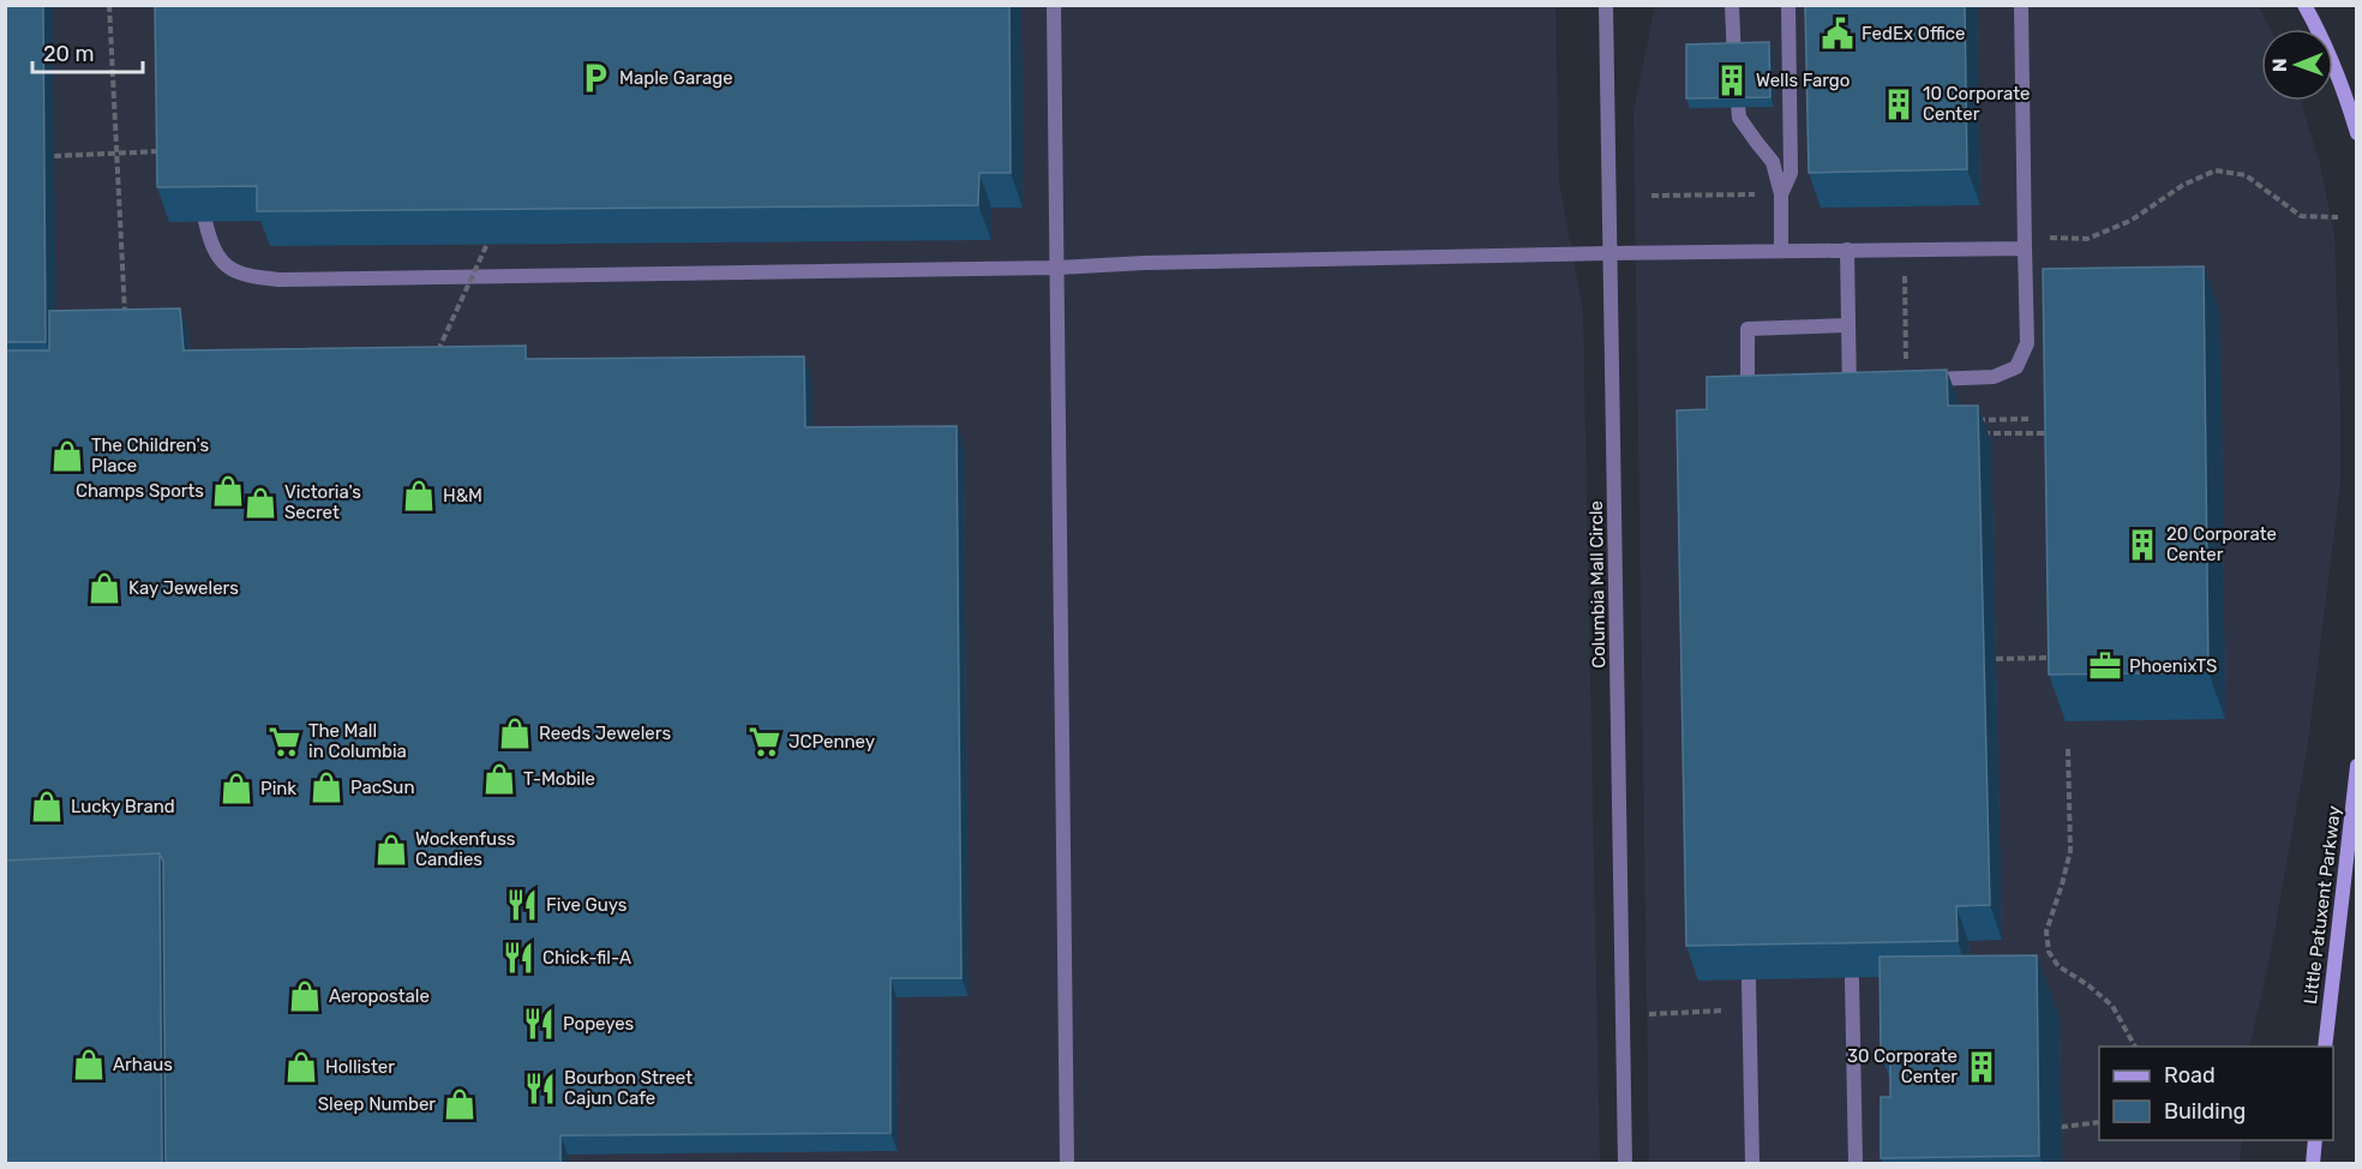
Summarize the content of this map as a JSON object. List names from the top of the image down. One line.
{"streets":{"main road":["Little Patuxent Parkway"],"street":["Columbia Mall Circle"]},"places":{"public building":["FedEx Office"],"parking":["Maple Garage"],"building":["Wells Fargo","10 Corporate Center","20 Corporate Center","30 Corporate Center"],"shop":["The Children's Place","Champs Sports","H&M","Victoria's Secret","Kay Jewelers","Reeds Jewelers","T-Mobile","PacSun","Pink","Lucky Brand","Wockenfuss Candies","Aeropostale","Arhaus","Hollister","Sleep Number"],"office":["PhoenixTS"],"supermarket":["The Mall in Columbia","JCPenney"],"restaurant":["Five Guys","Chick-fil-A","Popeyes","Bourbon Street Cajun Cafe"]},"legend":["Road","Building"],"scale_bar":"20 m","north":"left"}
